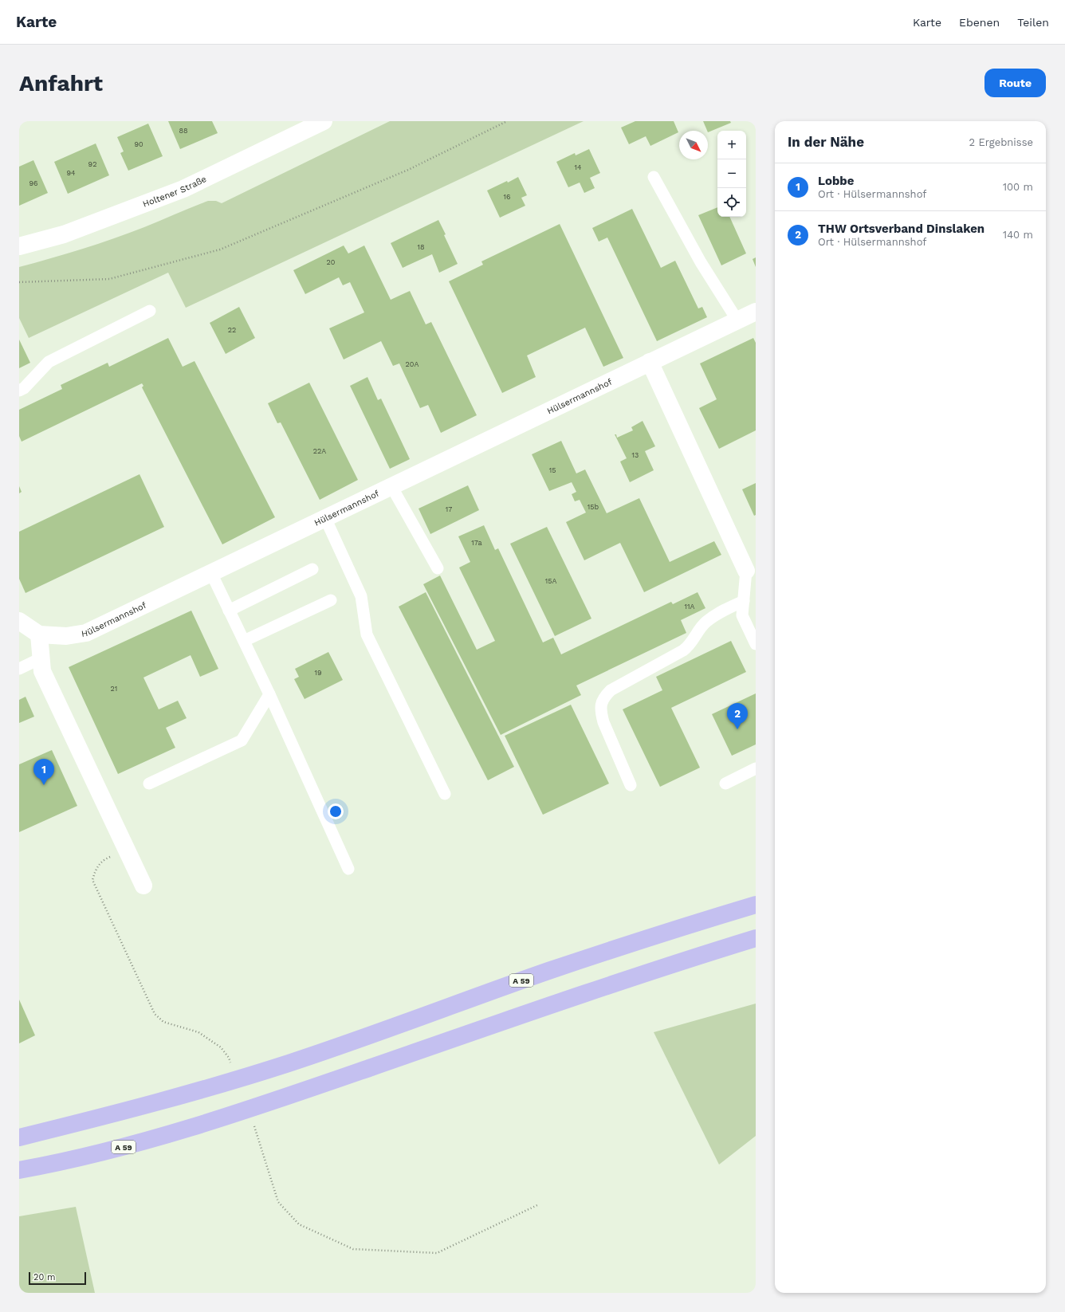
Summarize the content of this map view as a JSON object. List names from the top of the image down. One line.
{"streets":{"highway":["A 59"],"street":["Holtener Straße","Hülsermannshof"]},"house_numbers":["88","90","92","14","94","96","16","18","20","22","20A","22A","13","15","15b","17","17a","15A","11A","19","21"],"scale_bar":"20 m","north":"bottom right","page":{"header":"Karte","nav":["Karte","Ebenen","Teilen"],"buttons":"Route","title":"Anfahrt","heading":["In der Nähe","2 Ergebnisse"],"map_buttons":["+","−"],"list":[{"mark":"1","name":"Lobbe","note":"Ort · Hülsermannshof","value":"100 m"},{"mark":"2","name":"THW Ortsverband Dinslaken","note":"Ort · Hülsermannshof","value":"140 m"}],"pins":["2","1"],"scale":"20 m"}}
